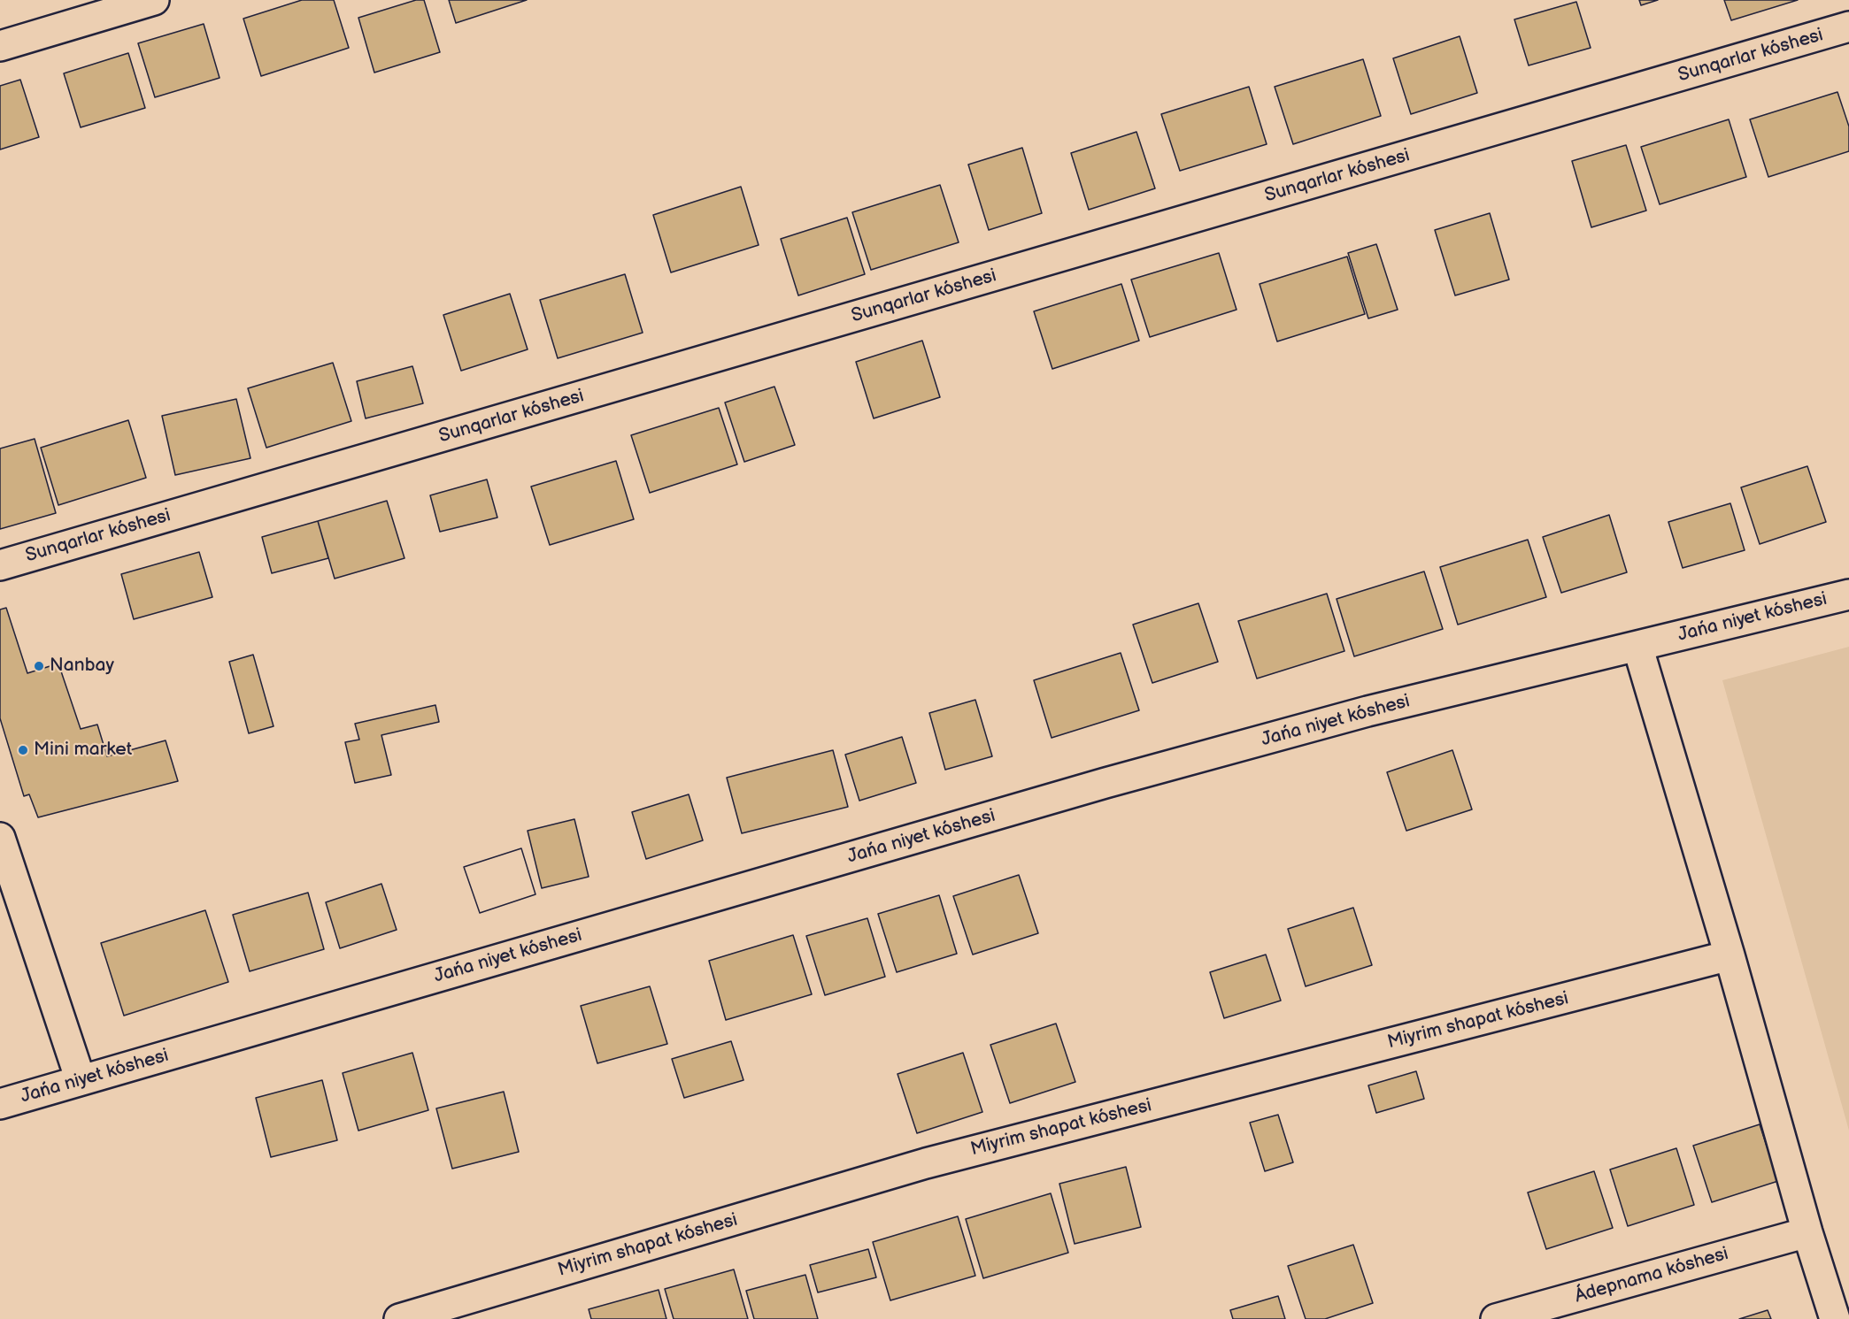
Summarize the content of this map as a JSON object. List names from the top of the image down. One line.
{"streets":{"street":["Sunqarlar kóshesi","Jańa niyet kóshesi","Miyrim shapat kóshesi","Ádepnama kóshesi"]},"places":["Nanbay","Mini market"]}
